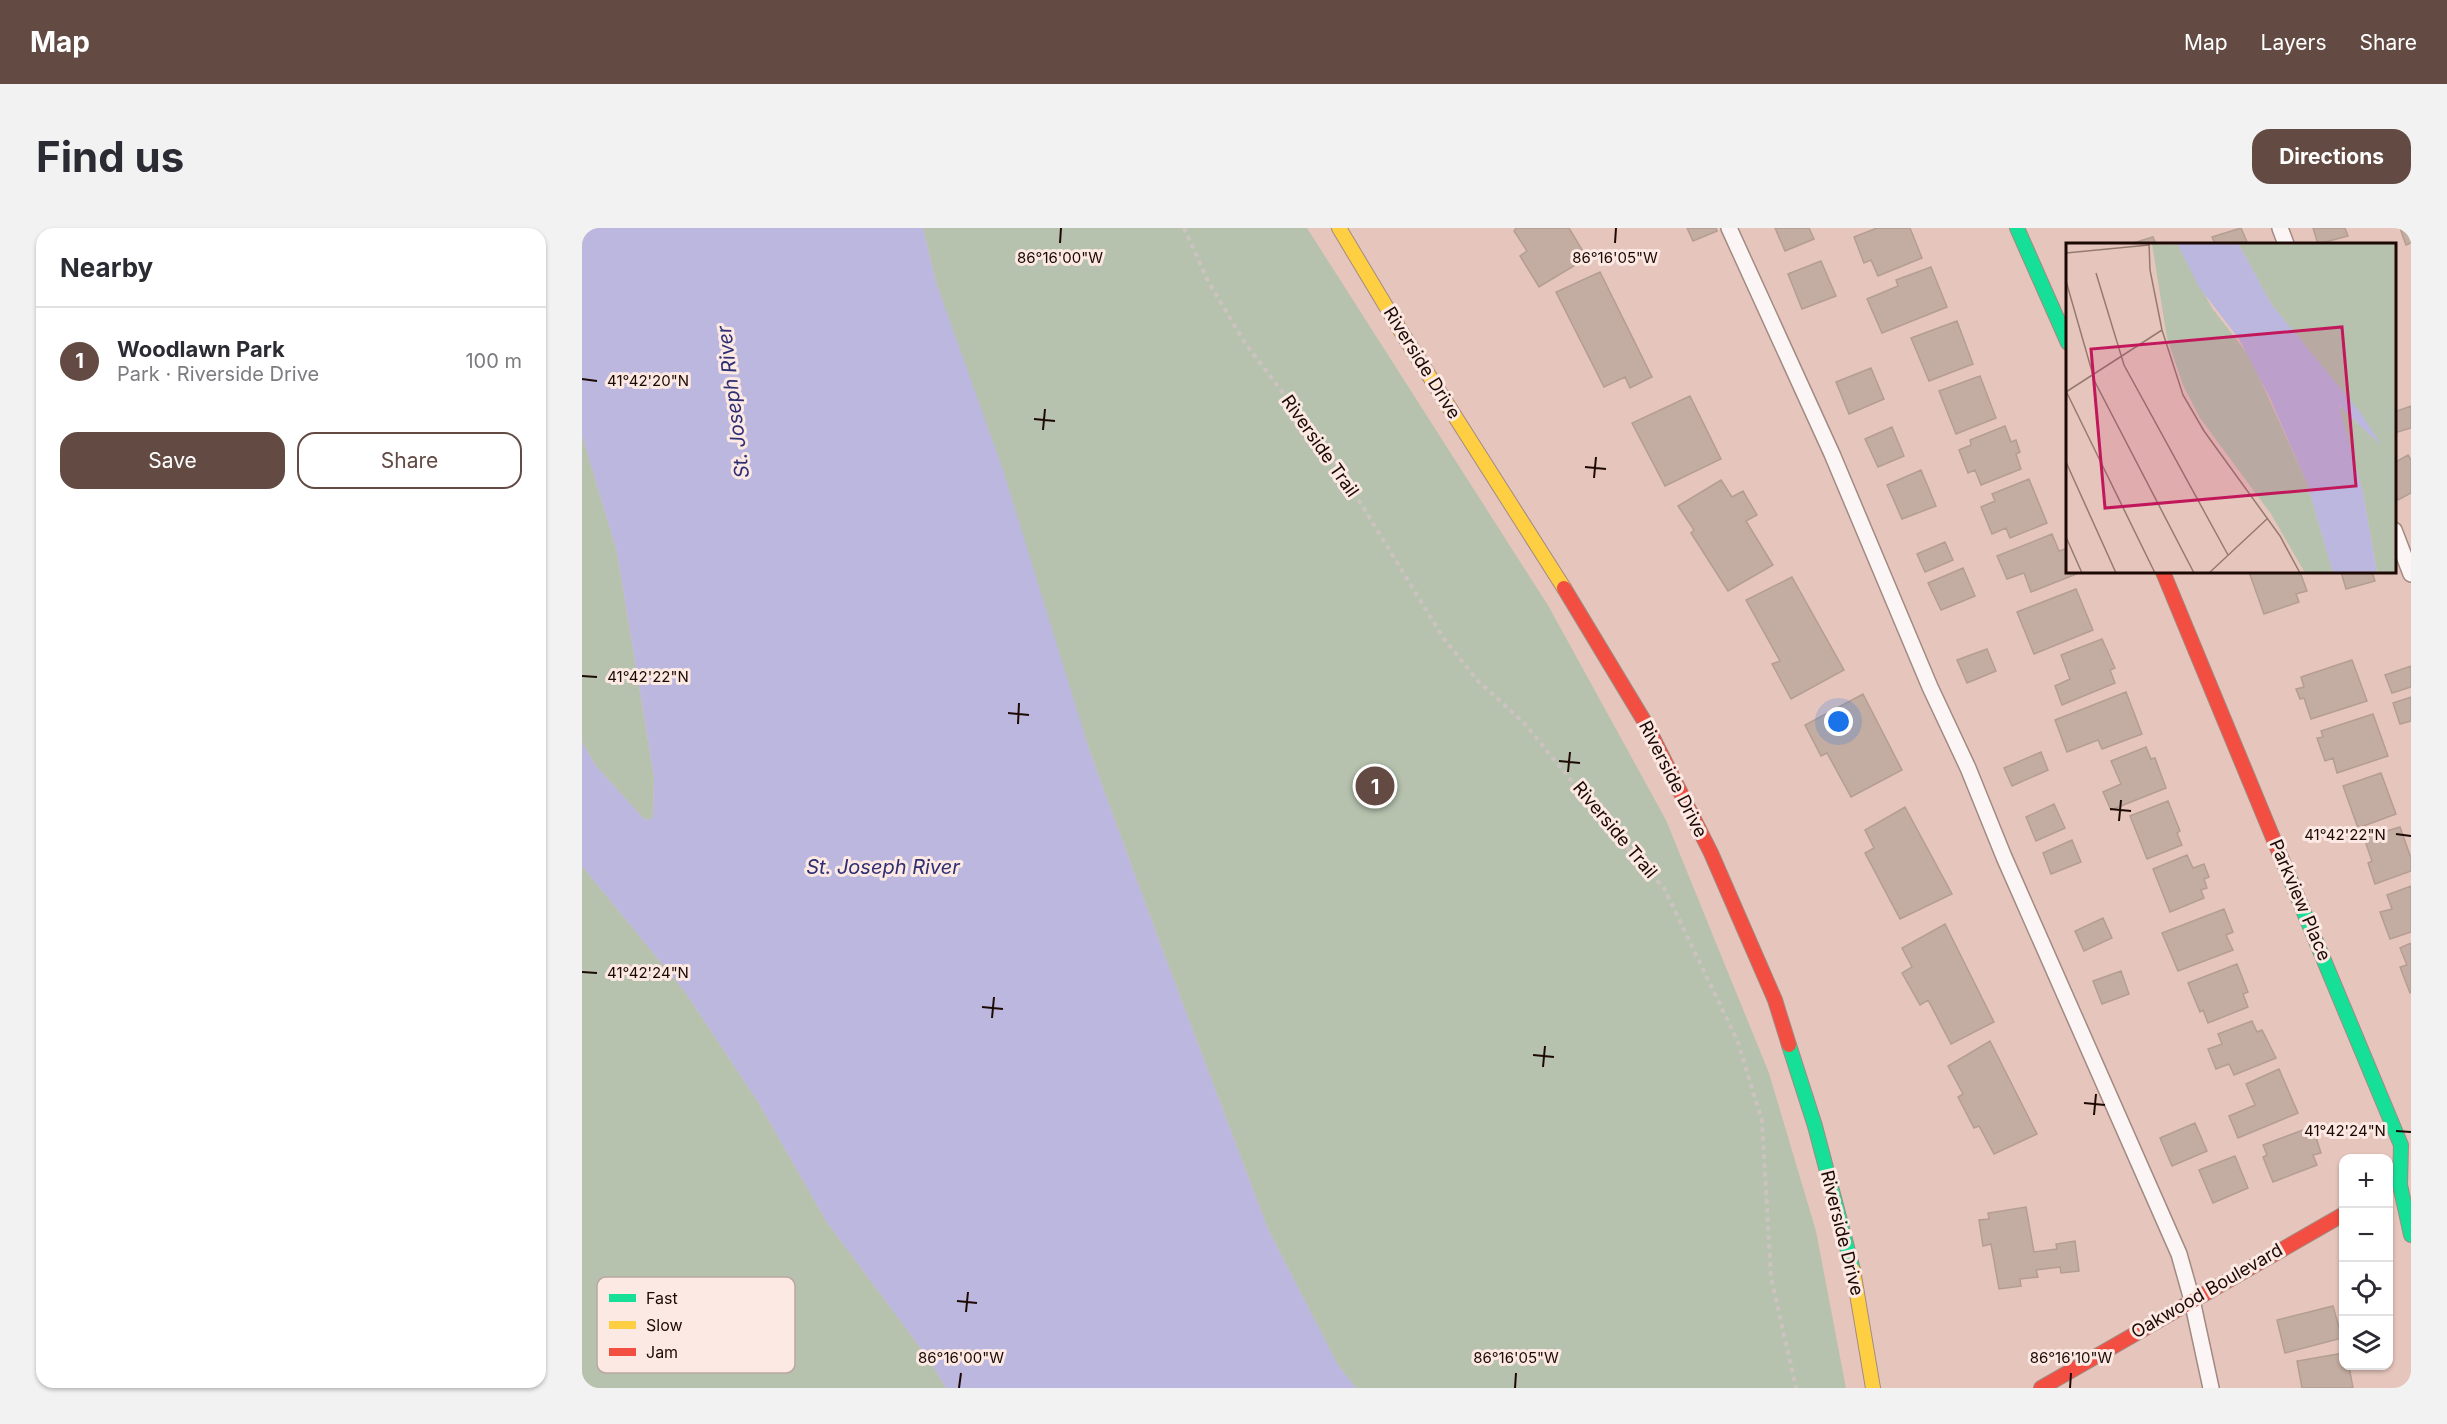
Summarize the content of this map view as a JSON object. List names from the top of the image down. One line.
{"streets":{"street":["Riverside Drive","Parkview Place","Oakwood Boulevard"],"path":["Riverside Trail"]},"water":["St. Joseph River"],"legend":["Fast","Slow","Jam"],"page":{"header":"Map","nav":["Map","Layers","Share"],"buttons":["Directions",["Save","Share"]],"title":"Find us","heading":"Nearby","list":[{"mark":"1","name":"Woodlawn Park","note":"Park · Riverside Drive","value":"100 m"}],"pins":"1","map_buttons":["+","−"]},"coordinates":["86°16'00\"W","86°16'05\"W","41°42'20\"N","41°42'22\"N","41°42'24\"N","86°16'10\"W"]}
